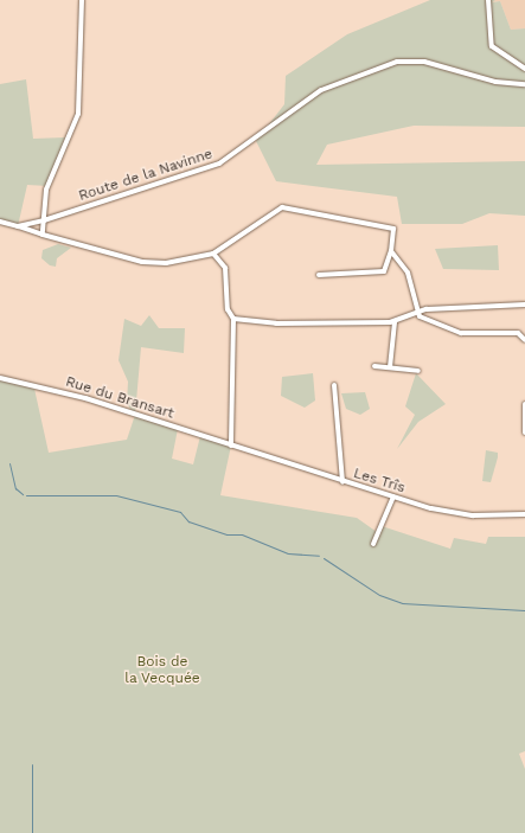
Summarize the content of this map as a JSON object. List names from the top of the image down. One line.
{"streets":{"street":["Route de la Navinne","Rue du Bransart","Les Trîs"]},"crossings":[["Rue du Bransart","Les Trîs"]],"parks":["Bois de la Vecquée"]}
